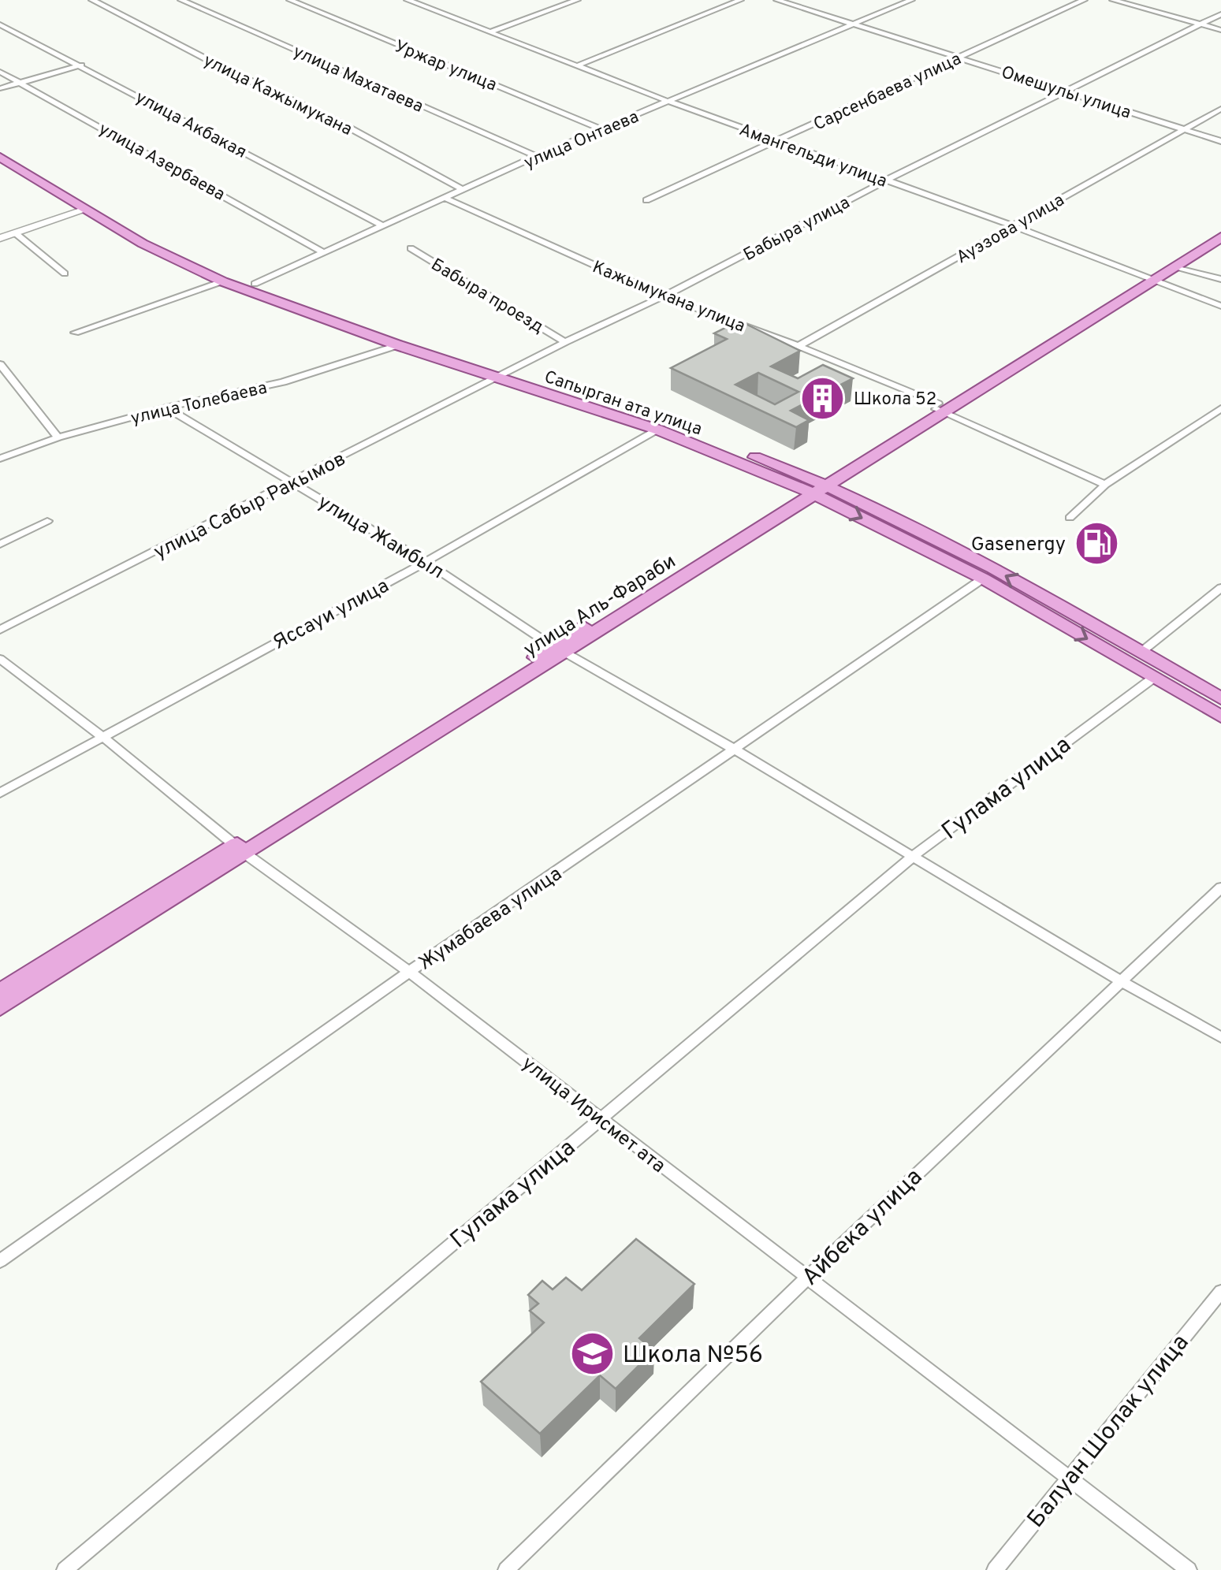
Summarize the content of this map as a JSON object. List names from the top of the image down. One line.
{"streets":{"main road":["Сапырган ата улица","улица Аль-Фараби"],"street":["Уржар улица","улица Махатаева","Сарсенбаева улица","Омешулы улица","улица Кажымукана","улица Акбакая","улица Онтаева","Амангельди улица","улица Азербаева","Бабыра улица","Ауэзова улица","Бабыра проезд","Кажымукана улица","улица Толебаева","улица Сабыр Ракымов","улица Жамбыл","Яссауи улица","Гулама улица","Жумабаева улица","улица Ирисмет ата","Айбека улица","Балуан Шолак улица"]},"crossings":[["Уржар улица","улица Онтаева"],["улица Махатаева","улица Онтаева"],["Сарсенбаева улица","Омешулы улица"],["Сарсенбаева улица","Амангельди улица"],["Омешулы улица","улица Онтаева"],["Омешулы улица","Бабыра улица"],["Омешулы улица","Ауэзова улица"],["улица Кажымукана","улица Онтаева"],["улица Акбакая","улица Онтаева"],["улица Онтаева","Амангельди улица"],["улица Онтаева","улица Азербаева"],["улица Онтаева","Кажымукана улица"],["улица Онтаева","Сапырган ата улица"],["Амангельди улица","Бабыра улица"],["Амангельди улица","Ауэзова улица"],["Амангельди улица","улица Аль-Фараби"],["Бабыра улица","Бабыра проезд"],["Бабыра улица","Кажымукана улица"],["Бабыра улица","Сапырган ата улица"],["Бабыра улица","улица Сабыр Ракымов"],["Ауэзова улица","Кажымукана улица"],["Кажымукана улица","улица Аль-Фараби"],["улица Толебаева","Сапырган ата улица"],["улица Толебаева","улица Жамбыл"],["Сапырган ата улица","улица Сабыр Ракымов"],["Сапырган ата улица","улица Аль-Фараби"],["Сапырган ата улица","Яссауи улица"],["Сапырган ата улица","Гулама улица"],["Сапырган ата улица","Жумабаева улица"],["улица Сабыр Ракымов","улица Жамбыл"],["улица Жамбыл","улица Аль-Фараби"],["улица Жамбыл","Яссауи улица"],["улица Жамбыл","Гулама улица"],["улица Жамбыл","Жумабаева улица"],["улица Жамбыл","Айбека улица"],["улица Аль-Фараби","улица Ирисмет ата"],["Яссауи улица","улица Ирисмет ата"],["Гулама улица","улица Ирисмет ата"],["Жумабаева улица","улица Ирисмет ата"],["улица Ирисмет ата","Айбека улица"],["улица Ирисмет ата","Балуан Шолак улица"]],"places":{"building":["Школа 52"],"fuel station":["Gasenergy"],"school or university":["Школа №56"]}}
